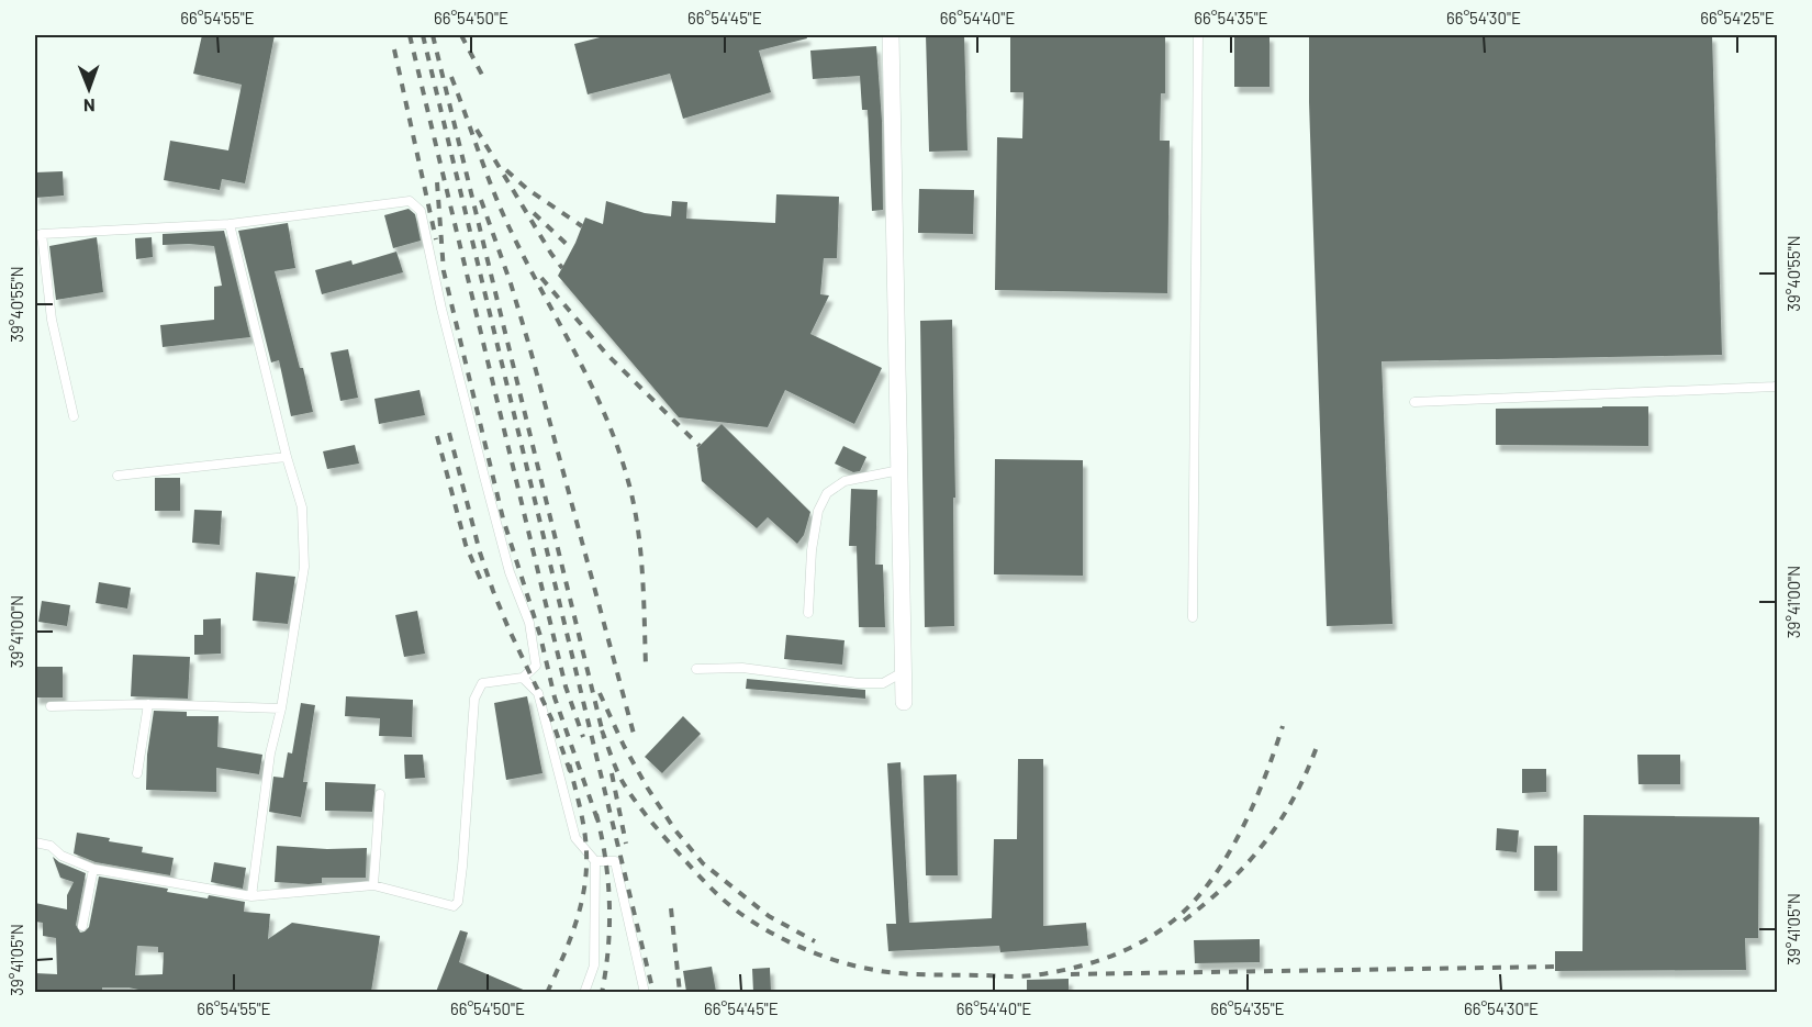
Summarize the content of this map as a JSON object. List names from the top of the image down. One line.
{"north":"bottom","coordinates":["66°54'55\"E","66°54'50\"E","66°54'45\"E","66°54'40\"E","66°54'35\"E","66°54'30\"E","66°54'25\"E","39°40'55\"N","39°41'00\"N","39°41'05\"N"]}
